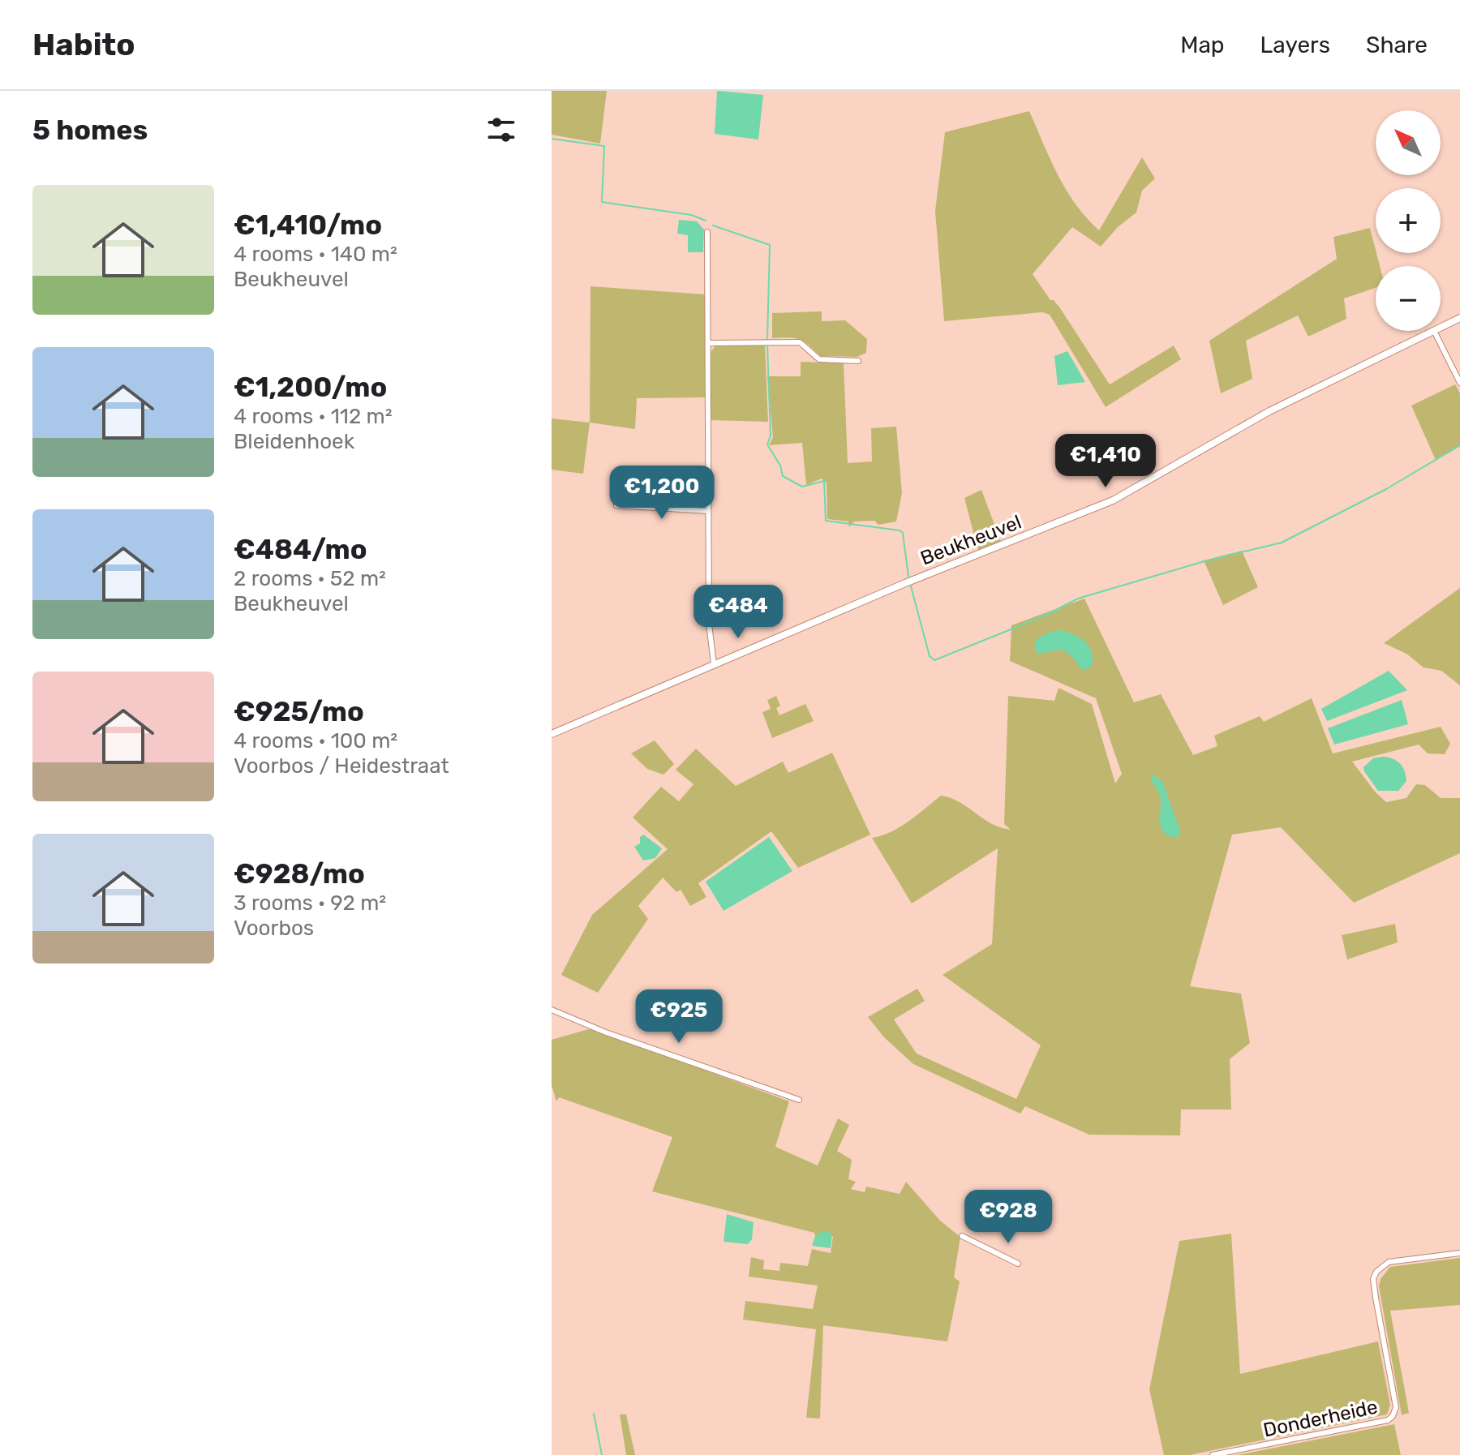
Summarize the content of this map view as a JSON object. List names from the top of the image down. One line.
{"streets":{"street":["Beukheuvel","Donderheide"]},"north":"top left","page":{"header":"Habito","nav":["Map","Layers","Share"],"heading":"5 homes","map_buttons":["+","−"],"list":[{"name":"€1,410/mo","note":"4 rooms · 140 m² · Beukheuvel"},{"name":"€1,200/mo","note":"4 rooms · 112 m² · Bleidenhoek"},{"name":"€484/mo","note":"2 rooms · 52 m² · Beukheuvel"},{"name":"€925/mo","note":"4 rooms · 100 m² · Voorbos / Heidestraat"},{"name":"€928/mo","note":"3 rooms · 92 m² · Voorbos"}],"price":["€1,410","€1,200","€484","€925","€928"]}}
